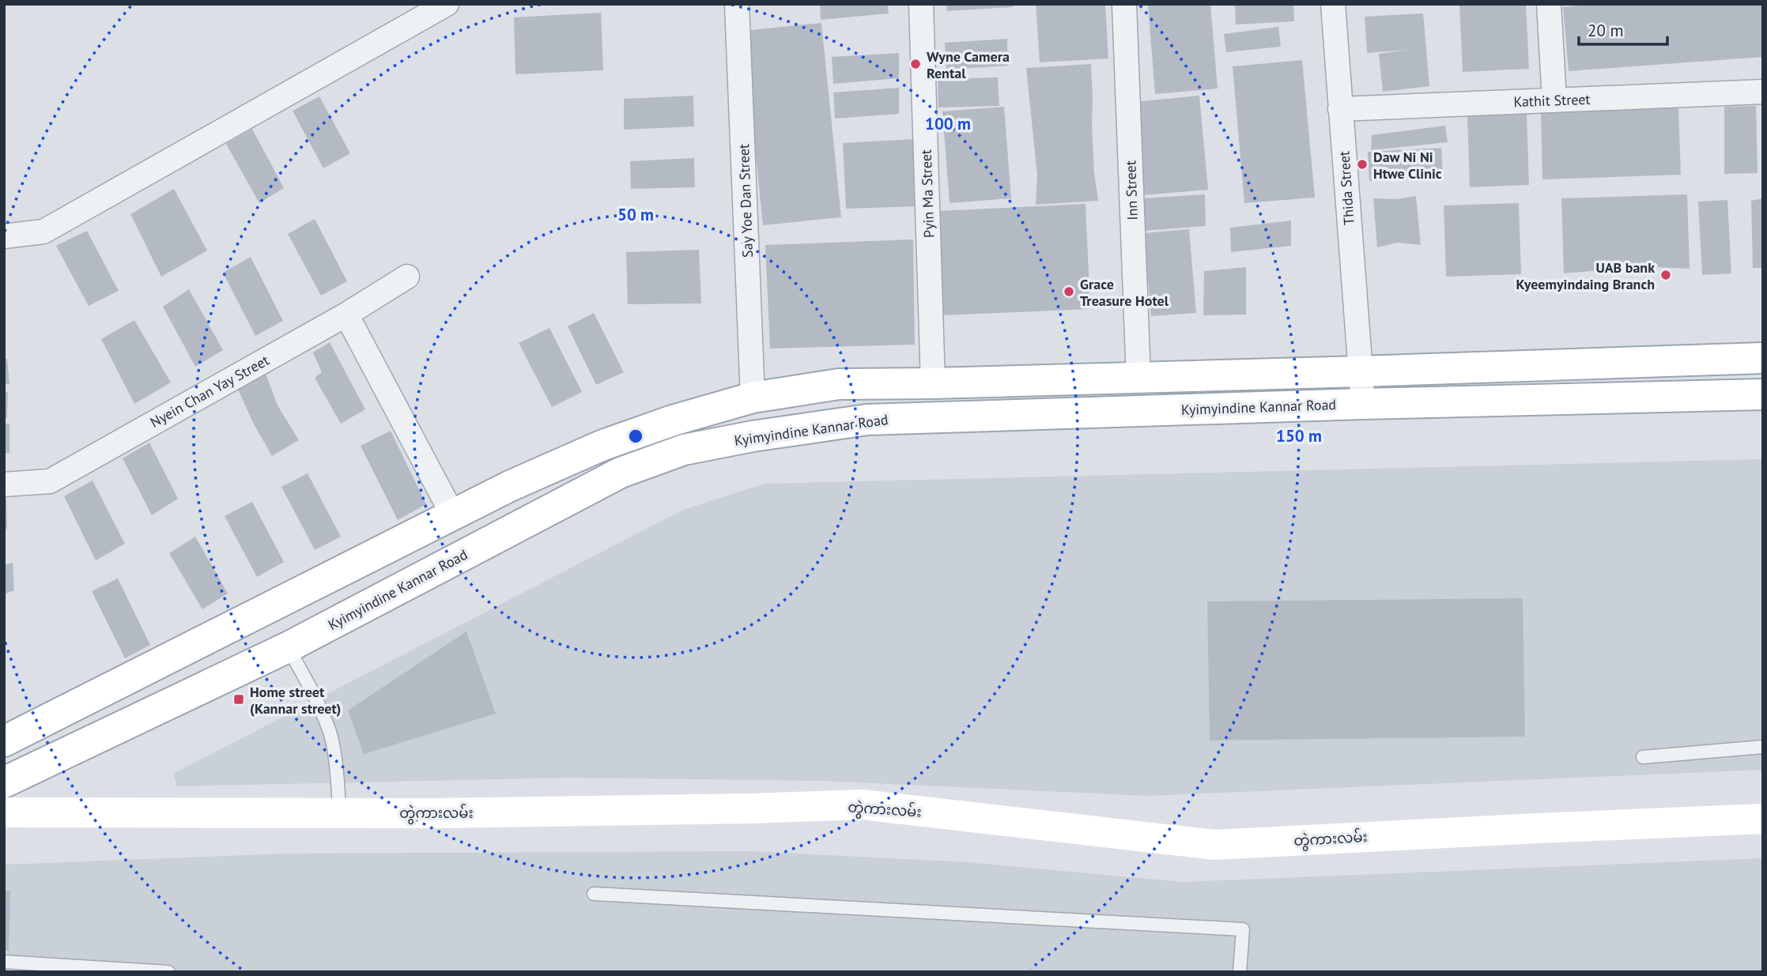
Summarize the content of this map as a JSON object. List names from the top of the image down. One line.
{"streets":{"main road":["Kyimyindine Kannar Road","တွဲကားလမ်း"],"street":["Kathit Street","Thida Street","Inn Street","Pyin Ma Street","Say Yoe Dan Street","Nyein Chan Yay Street"]},"crossings":[["Kathit Street","Thida Street"],["Thida Street","Kyimyindine Kannar Road"]],"places":{"other":["Wyne Camera Rental","Daw Ni Ni Htwe Clinic","UAB bank Kyeemyindaing Branch","Grace Treasure Hotel"],"transit":["Home street (Kannar street)"]},"scale_bar":"20 m","rings":["100 m","50 m","150 m"]}
